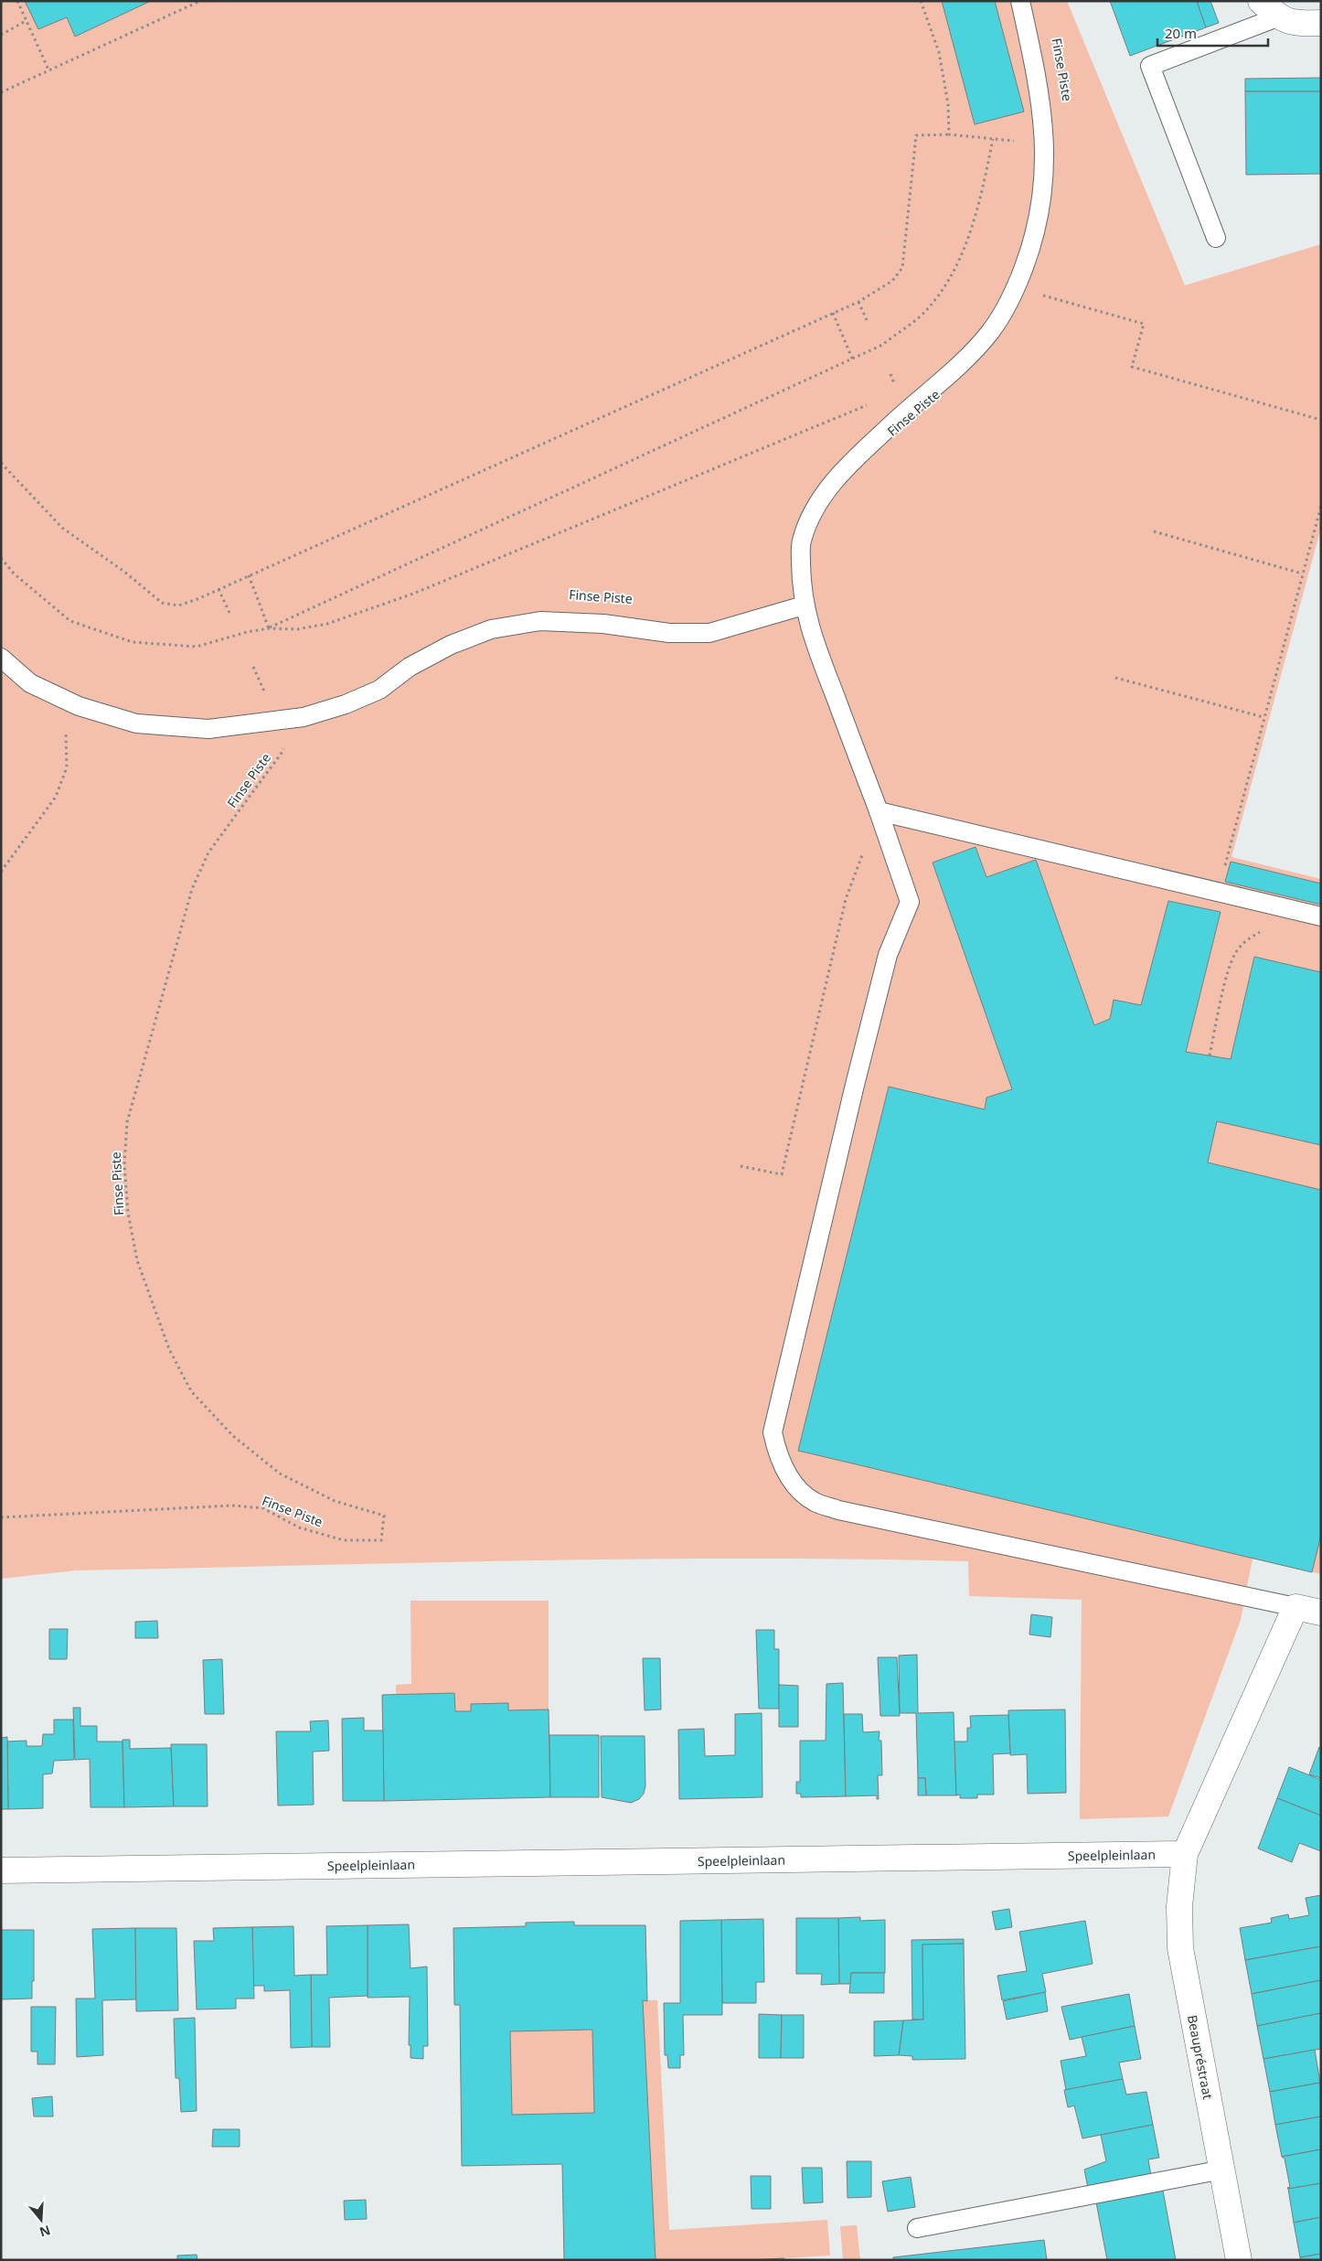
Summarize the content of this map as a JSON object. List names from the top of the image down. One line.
{"streets":{"street":["Speelpleinlaan","Beaupréstraat"],"path":["Finse Piste"]},"crossings":[["Speelpleinlaan","Beaupréstraat"]],"scale_bar":"20 m","north":"bottom"}
